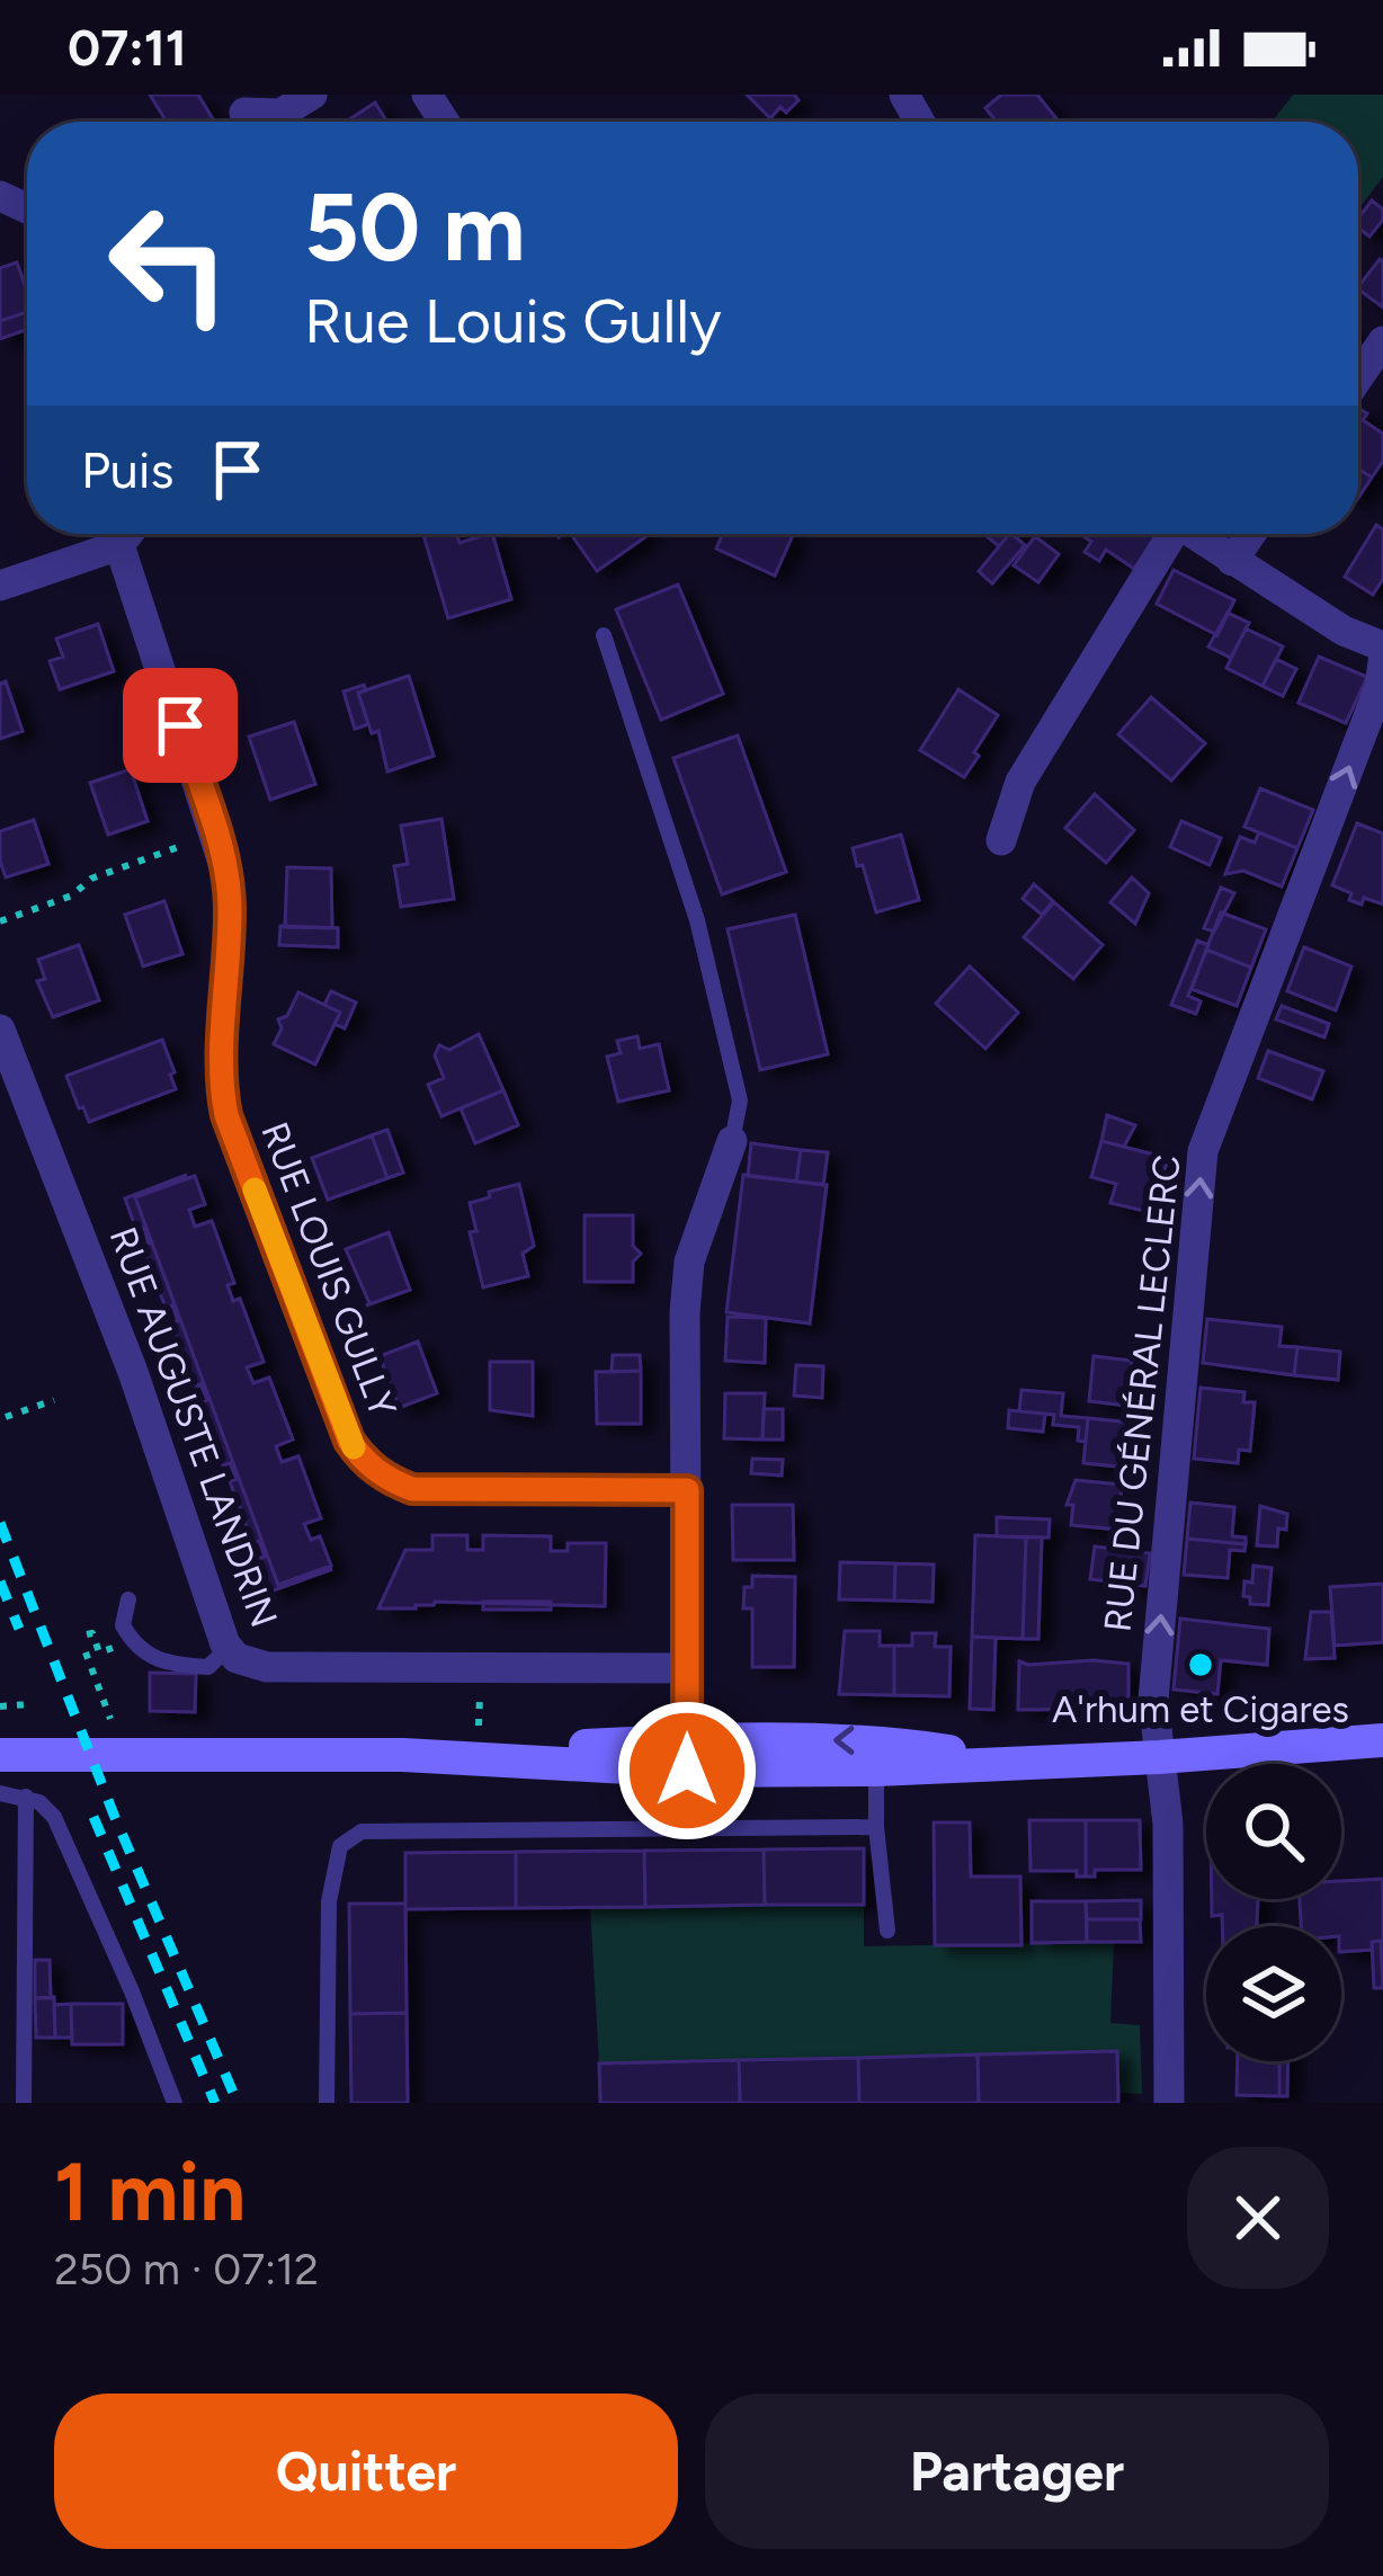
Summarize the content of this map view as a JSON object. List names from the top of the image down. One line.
{"streets":{"street":["RUE LOUIS GULLY","RUE DU GÉNÉRAL LECLERC","RUE AUGUSTE LANDRIN"]},"one_way":["RUE DU GÉNÉRAL LECLERC"],"places":["A'rhum et Cigares"],"page":{"status":"07:11","turn":["50 m","Rue Louis Gully"],"then":"Puis","heading":["1 min","250 m · 07:12"],"buttons":["Quitter","Partager"]}}
